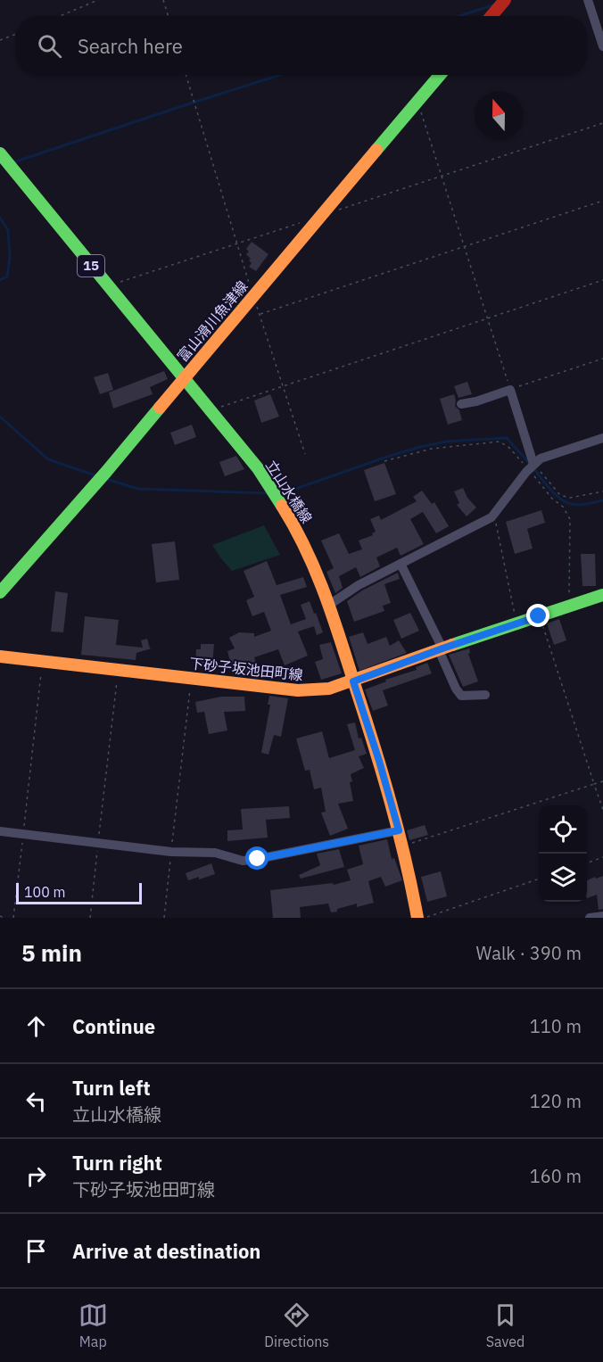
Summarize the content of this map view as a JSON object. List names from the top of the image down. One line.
{"streets":{"main road":["15","富山滑川魚津線","立山水橋線","下砂子坂池田町線"]},"crossings":[["富山滑川魚津線","立山水橋線"],["立山水橋線","下砂子坂池田町線"]],"scale_bar":"100 m","north":"top","page":{"search":"Search here","scale":"100 m","heading":["5 min","Walk · 390 m"],"list":[["Continue","110 m"],["Turn left","立山水橋線","120 m"],["Turn right","下砂子坂池田町線","160 m"],"Arrive at destination"],"nav":["Map","Directions","Saved"]}}
